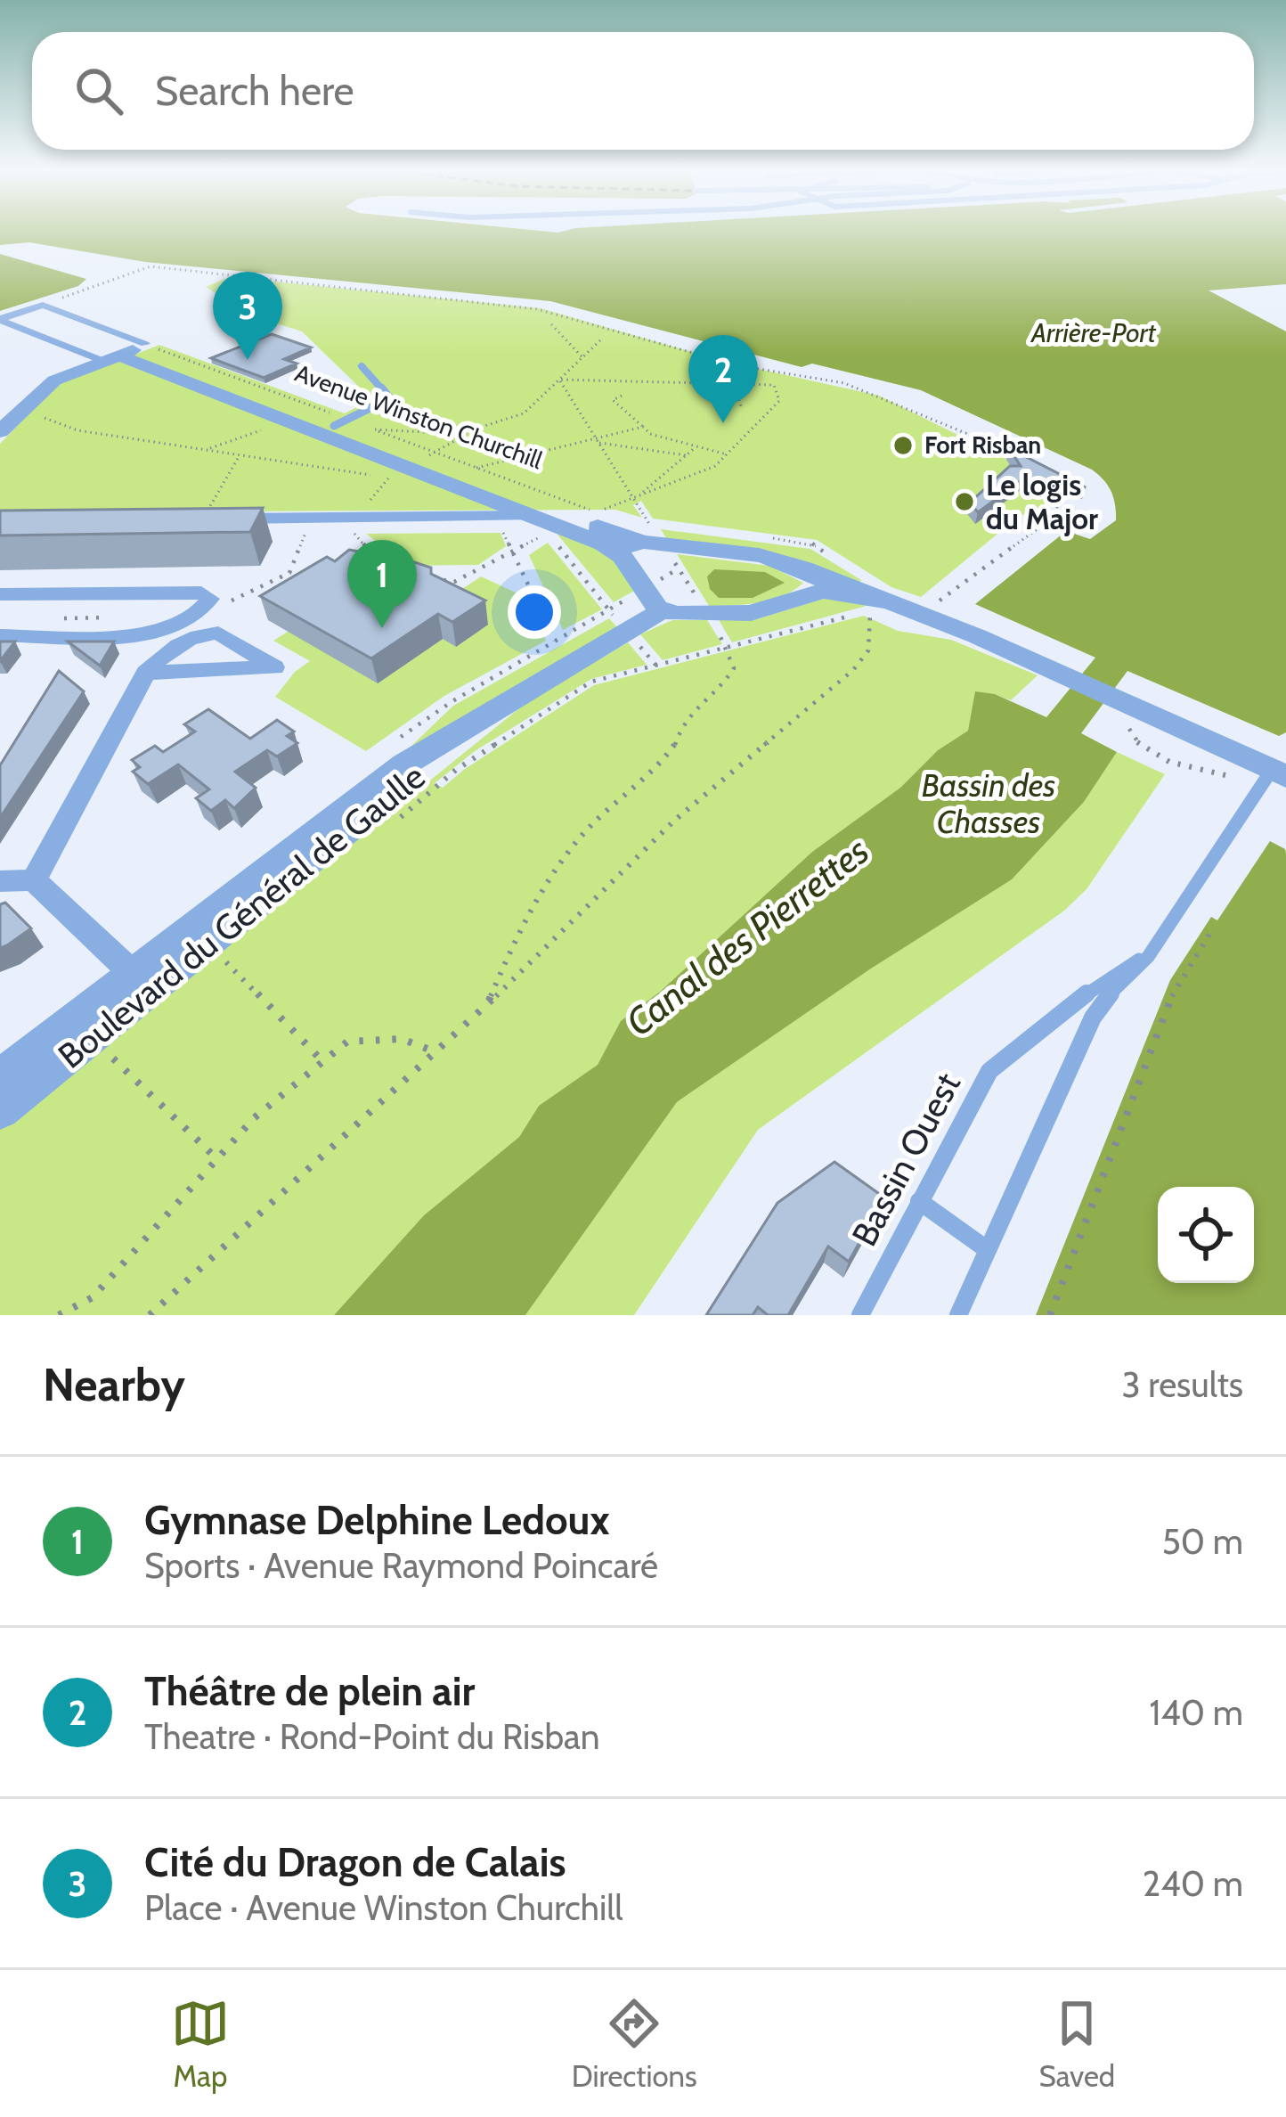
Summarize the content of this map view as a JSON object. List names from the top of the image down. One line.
{"streets":{"street":["Avenue Winston Churchill","Boulevard du Général de Gaulle"],"lane":["Bassin Ouest"]},"water":["Arrière-Port","Bassin des Chasses","Canal des Pierrettes"],"places":["Fort Risban","Le logis du Major"],"page":{"search":"Search here","pins":["3","2","1"],"heading":["Nearby","3 results"],"list":[{"mark":"1","name":"Gymnase Delphine Ledoux","note":"Sports · Avenue Raymond Poincaré","value":"50 m"},{"mark":"2","name":"Théâtre de plein air","note":"Theatre · Rond-Point du Risban","value":"140 m"},{"mark":"3","name":"Cité du Dragon de Calais","note":"Place · Avenue Winston Churchill","value":"240 m"}],"nav":["Map","Directions","Saved"]}}
